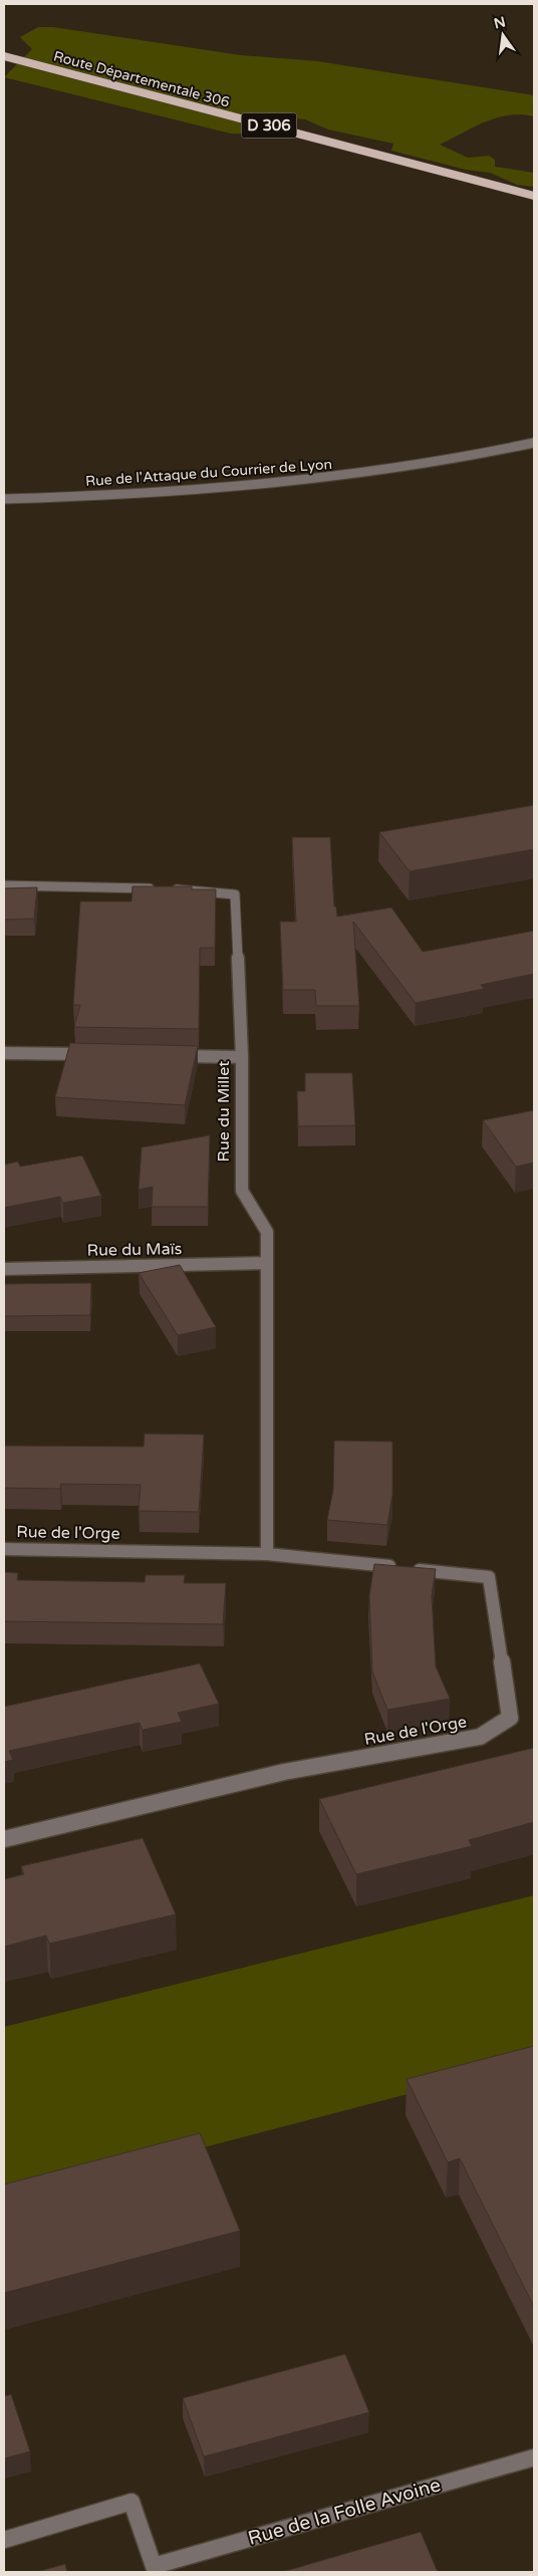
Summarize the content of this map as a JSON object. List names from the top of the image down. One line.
{"streets":{"main road":["Route Départementale 306","D 306"],"street":["Rue de l'Attaque du Courrier de Lyon","Rue du Millet","Rue du Maïs","Rue de l'Orge","Rue de la Folle Avoine"]},"crossings":[["Rue du Millet","Rue du Maïs"],["Rue du Millet","Rue de l'Orge"]],"north":"top"}
